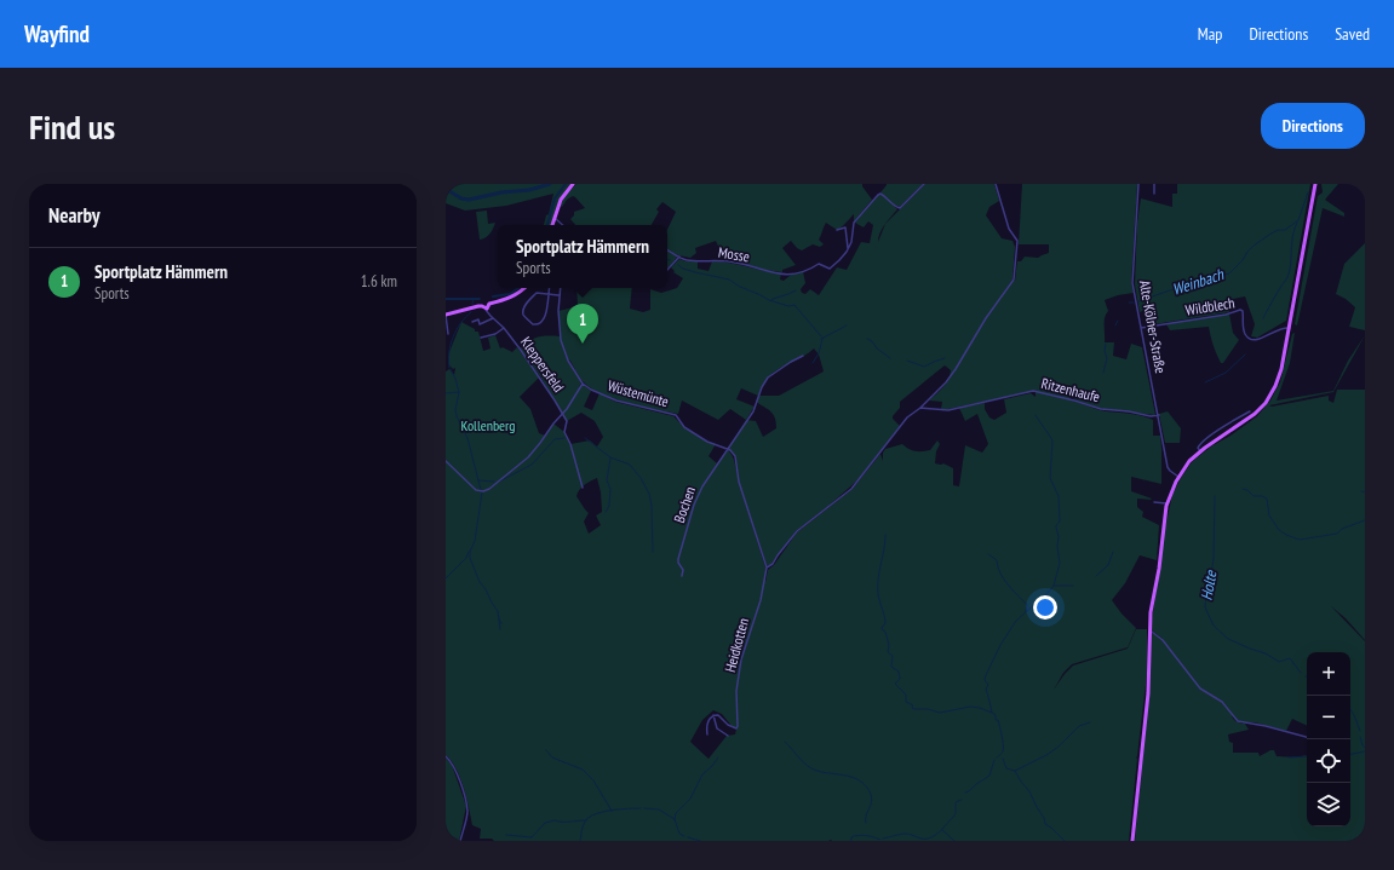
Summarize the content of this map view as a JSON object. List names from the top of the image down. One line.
{"streets":{"street":["Mosse","Wildblech","Alte-Kölner-Straße","Kleppersfeld","Ritzenhaufe","Wüstemünte","Bochen","Heidkotten"]},"crossings":[["Wildblech","Alte-Kölner-Straße"],["Alte-Kölner-Straße","Ritzenhaufe"],["Kleppersfeld","Wüstemünte"],["Wüstemünte","Bochen"]],"water":["Weinbach","Holte"],"parks":["Kollenberg"],"page":{"header":"Wayfind","nav":["Map","Directions","Saved"],"buttons":"Directions","title":"Find us","heading":"Nearby","popup":["Sportplatz Hämmern","Sports"],"list":[{"mark":"1","name":"Sportplatz Hämmern","note":"Sports","value":"1.6 km"}],"pins":"1","map_buttons":["+","−"]}}
